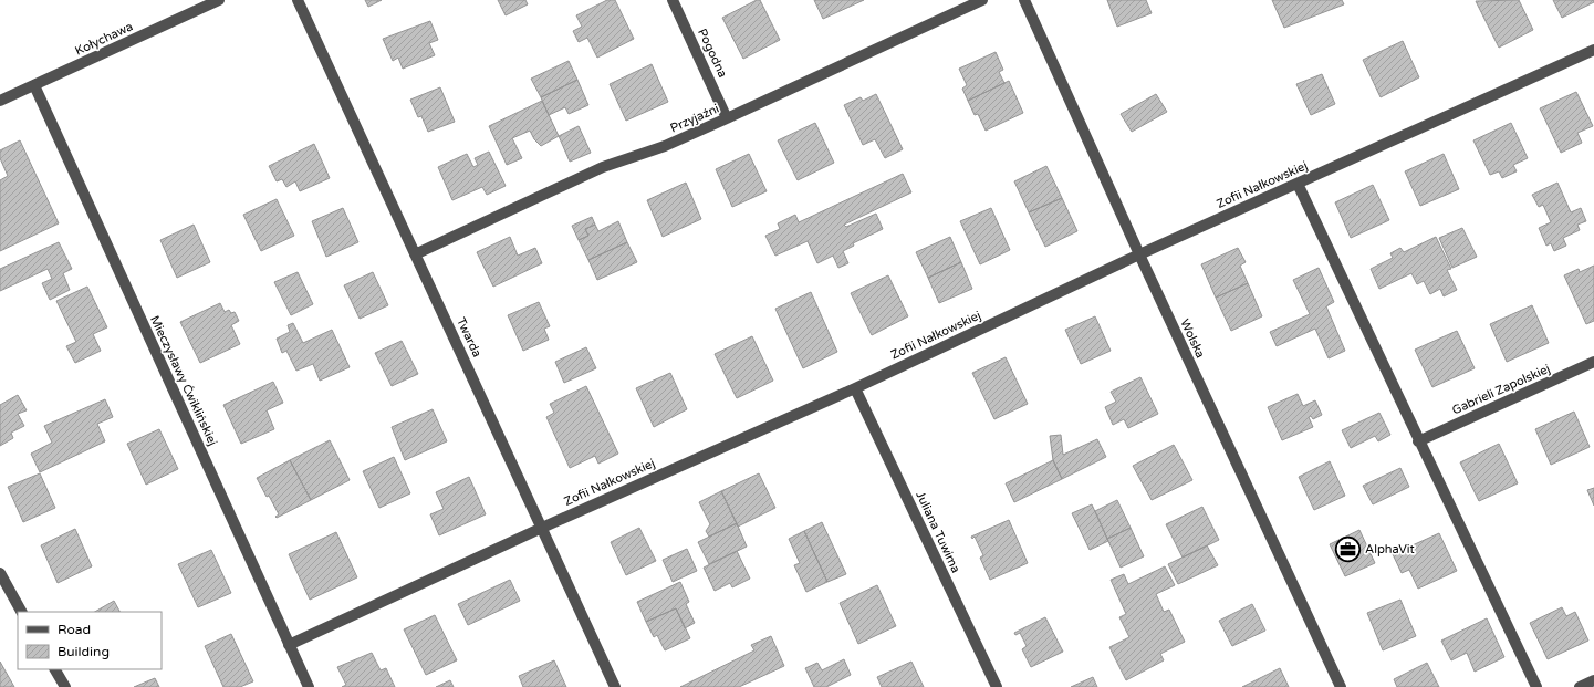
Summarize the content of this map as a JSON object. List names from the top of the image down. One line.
{"streets":{"street":["Kołychawa","Pogodna","Przyjaźni","Zofii Nałkowskiej","Twarda","Wolska","Mieczysławy Ćwiklińskiej","Gabrieli Zapolskiej","Juliana Tuwima"]},"crossings":[["Kołychawa","Mieczysławy Ćwiklińskiej"],["Pogodna","Przyjaźni"],["Przyjaźni","Twarda"],["Zofii Nałkowskiej","Twarda"],["Zofii Nałkowskiej","Wolska"],["Zofii Nałkowskiej","Mieczysławy Ćwiklińskiej"],["Zofii Nałkowskiej","Juliana Tuwima"]],"places":{"office":["AlphaVit"]},"legend":["Road","Building"]}
